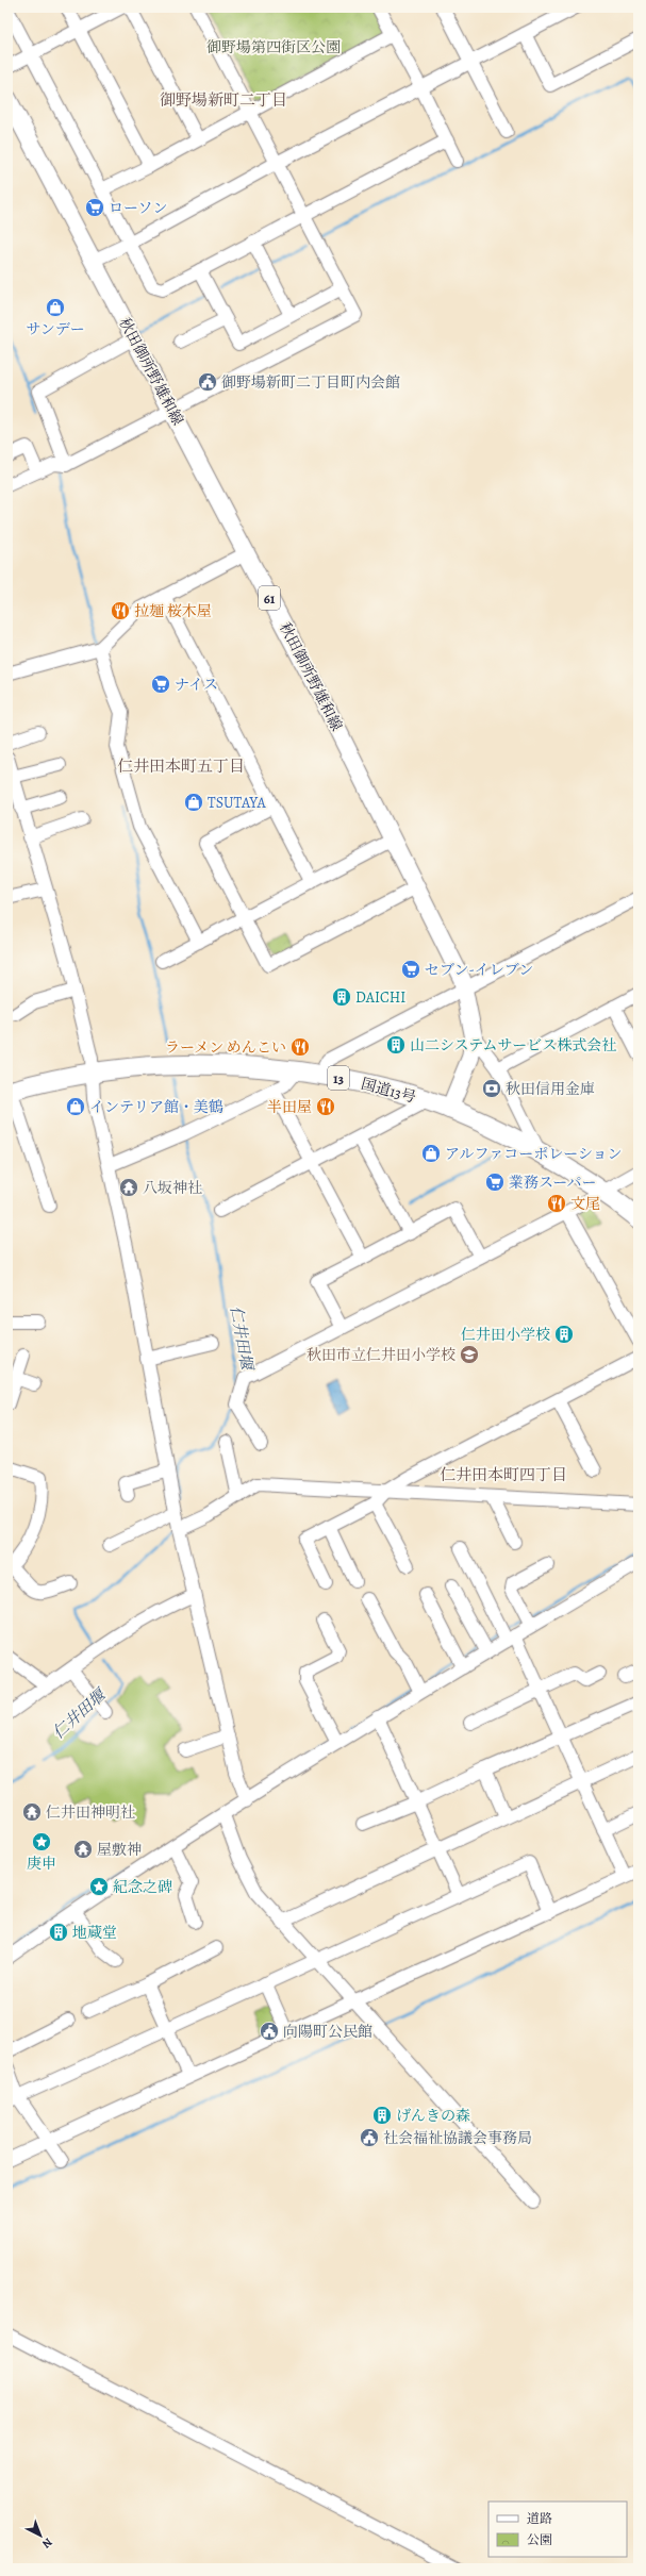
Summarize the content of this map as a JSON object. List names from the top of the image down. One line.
{"streets":{"highway":["13","国道13号"],"main road":["秋田御所野雄和線","61"]},"crossings":[["秋田御所野雄和線","国道13号"]],"districts":["御野場新町二丁目","仁井田本町五丁目","仁井田本町四丁目"],"water":["仁井田堰"],"parks":["御野場第四街区公園"],"places":{"supermarket":["ローソン","ナイス","セブン-イレブン","業務スーパー"],"shop":["サンデー","TSUTAYA","インテリア館・美鶴","アルファコーポレーション"],"public building":["御野場新町二丁目町内会館","向陽町公民館","社会福祉協議会事務局"],"restaurant":["拉麺 桜木屋","ラーメン めんこい","半田屋","文尾"],"building":["DAICHI","山二システムサービス株式会社","仁井田小学校","地蔵堂","げんきの森"],"bank":["秋田信用金庫"],"temple":["八坂神社","仁井田神明社","屋敷神"],"school or university":["秋田市立仁井田小学校"],"place":["庚申","紀念之碑"]},"legend":["道路","公園"],"north":"bottom right"}
